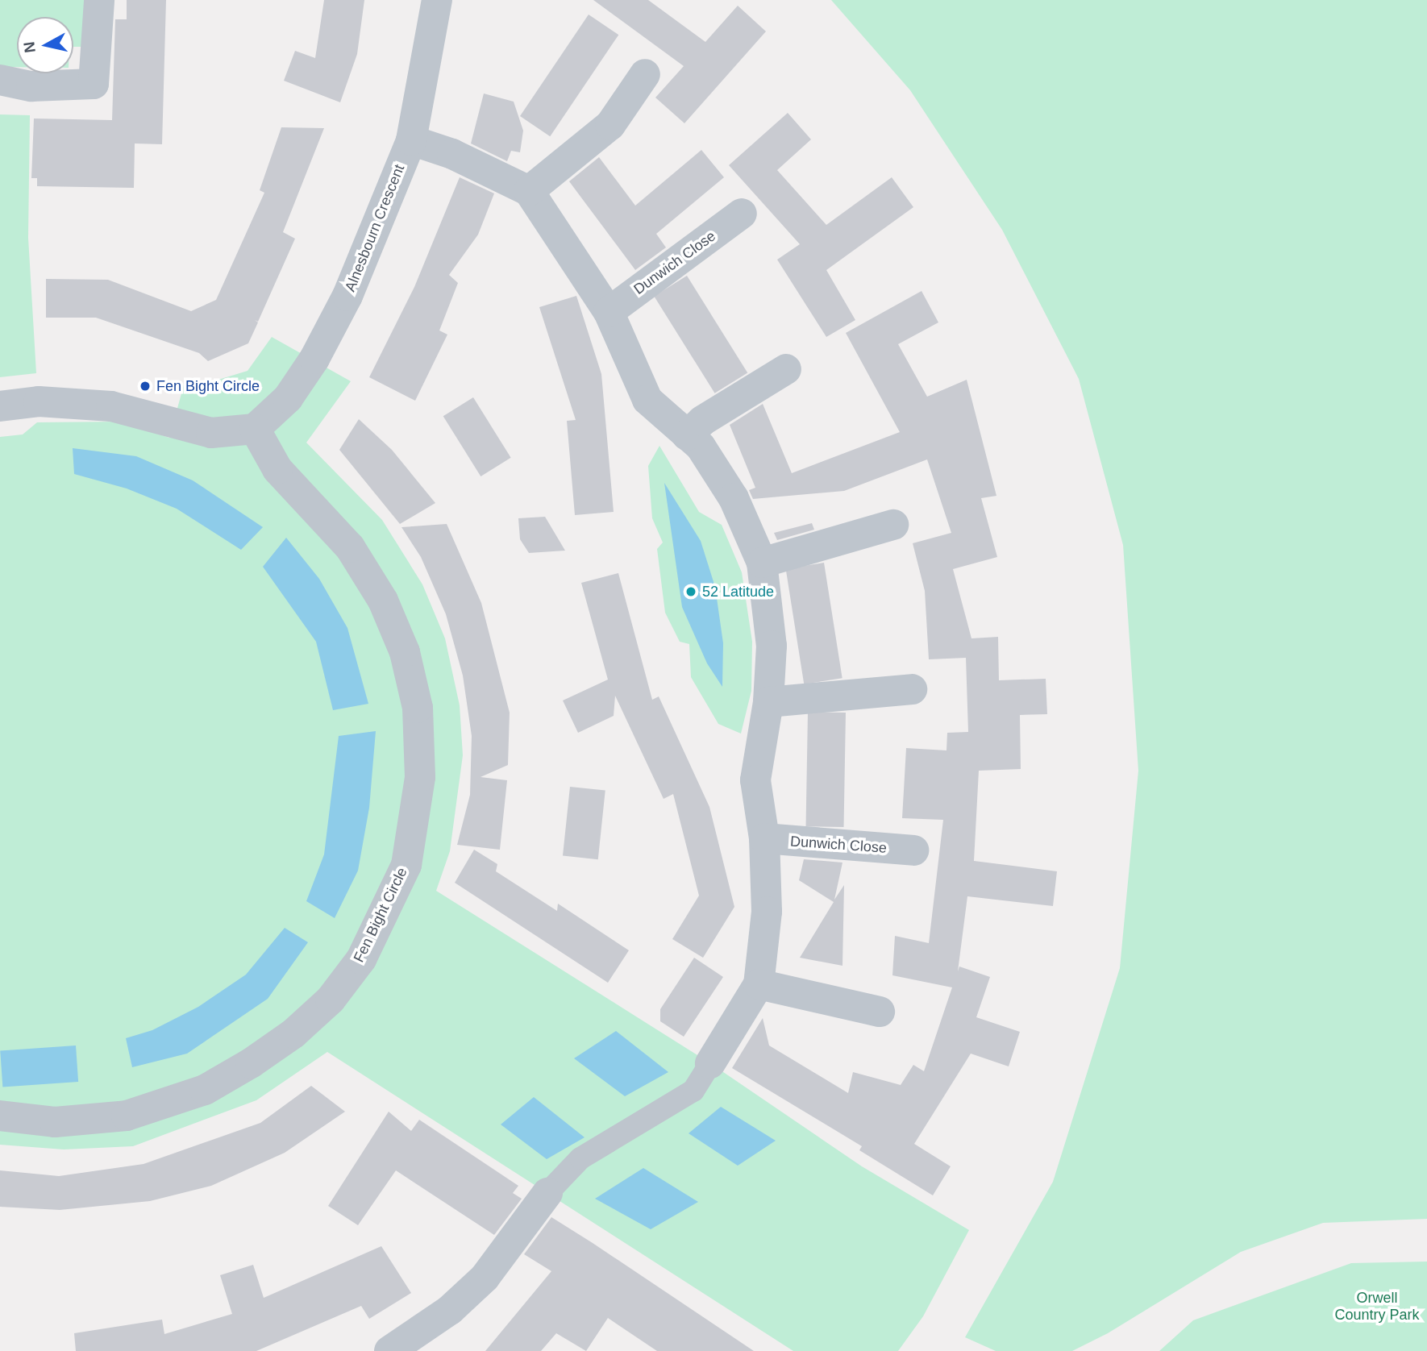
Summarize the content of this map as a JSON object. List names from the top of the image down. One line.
{"streets":{"street":["Alnesbourn Crescent","Dunwich Close","Fen Bight Circle"]},"crossings":[["Alnesbourn Crescent","Fen Bight Circle"]],"parks":["Orwell Country Park"],"places":["Fen Bight Circle","52 Latitude"],"north":"left"}
